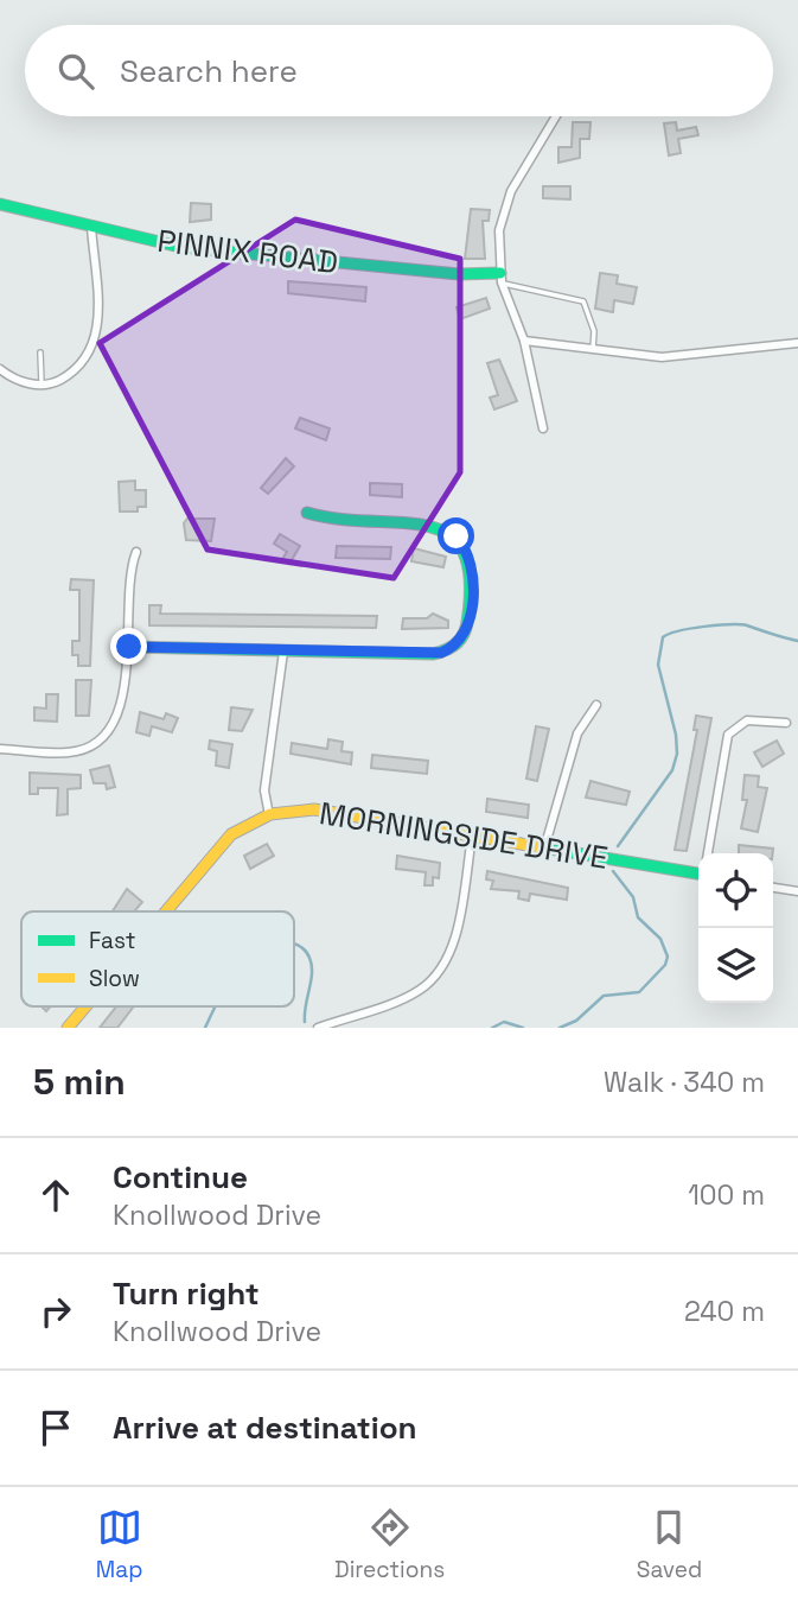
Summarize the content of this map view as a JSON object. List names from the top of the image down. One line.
{"streets":{"street":["PINNIX ROAD","MORNINGSIDE DRIVE"]},"legend":["Fast","Slow"],"page":{"search":"Search here","heading":["5 min","Walk · 340 m"],"list":[["Continue","Knollwood Drive","100 m"],["Turn right","Knollwood Drive","240 m"],"Arrive at destination"],"nav":["Map","Directions","Saved"]}}
